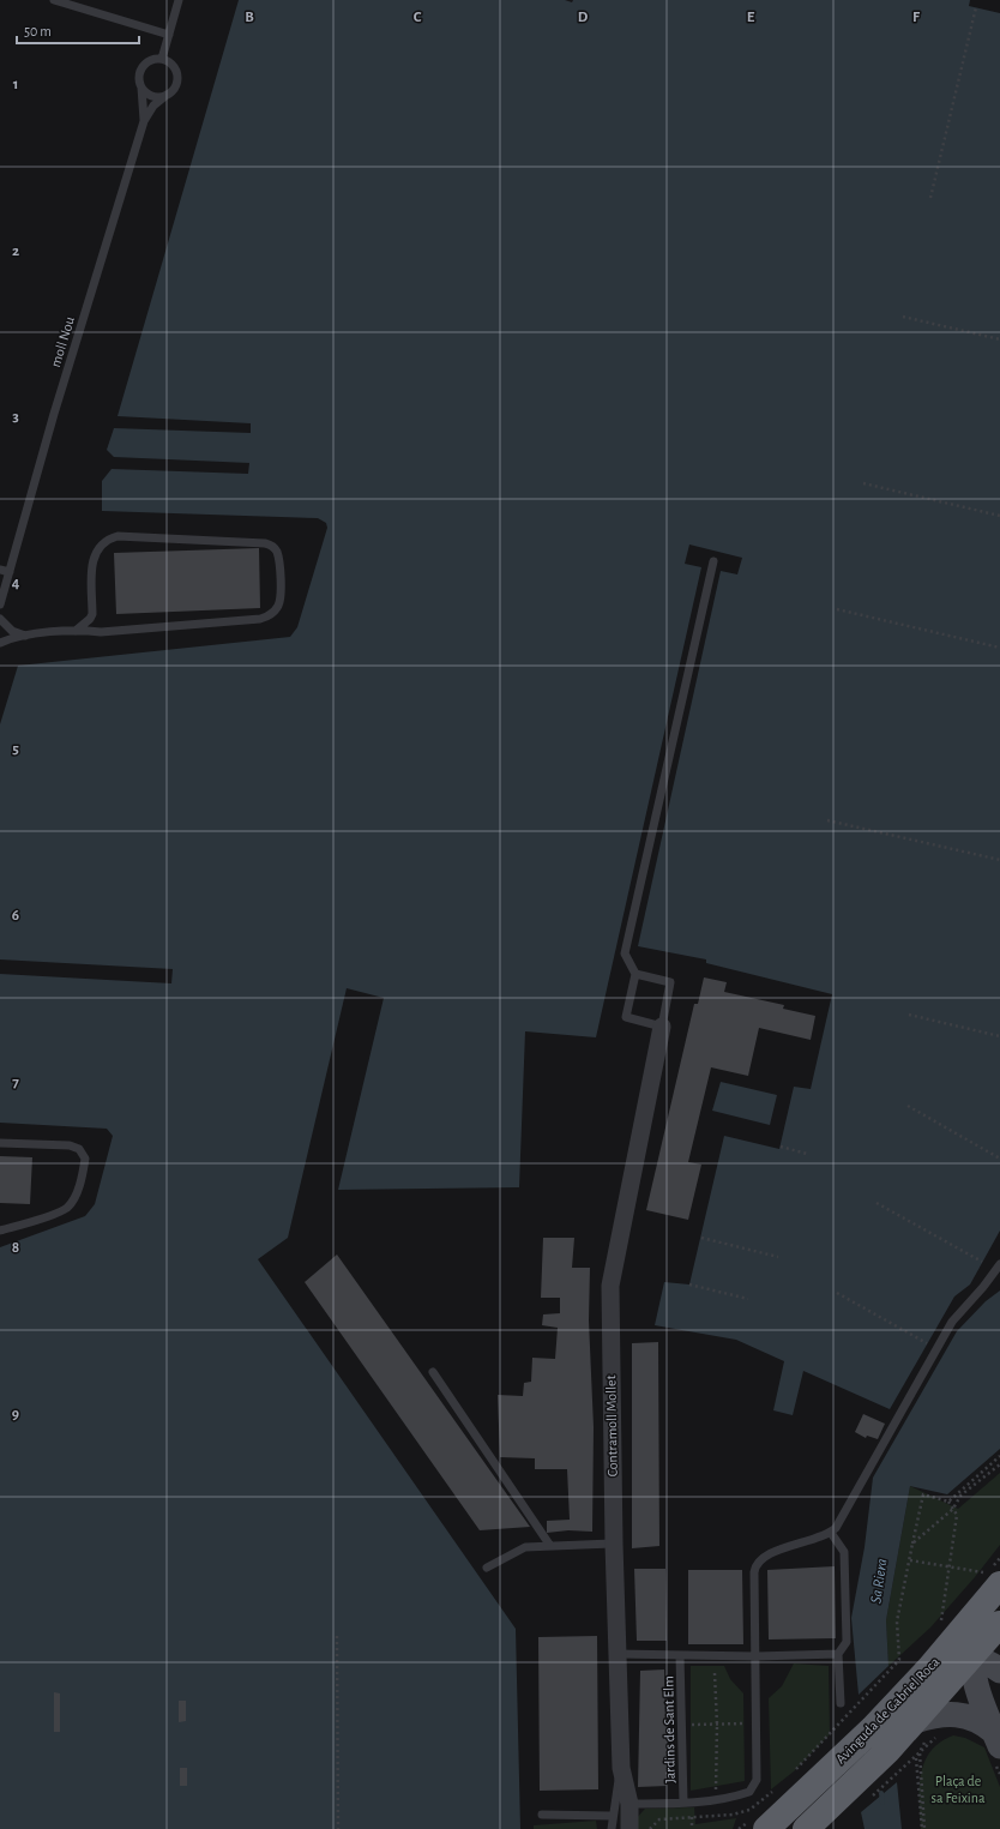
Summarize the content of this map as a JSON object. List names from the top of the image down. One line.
{"streets":{"highway":["Avinguda de Gabriel Roca"],"street":["Contramoll Mollet"],"lane":["moll Nou","Jardins de Sant Elm"]},"crossings":[["Contramoll Mollet","Jardins de Sant Elm"]],"water":["Sa Riera"],"parks":["Plaça de sa Feixina"],"scale_bar":"50 m","grid":{"columns":["B","C","D","E","F"],"rows":["1","2","3","4","5","6","7","8","9"]}}
